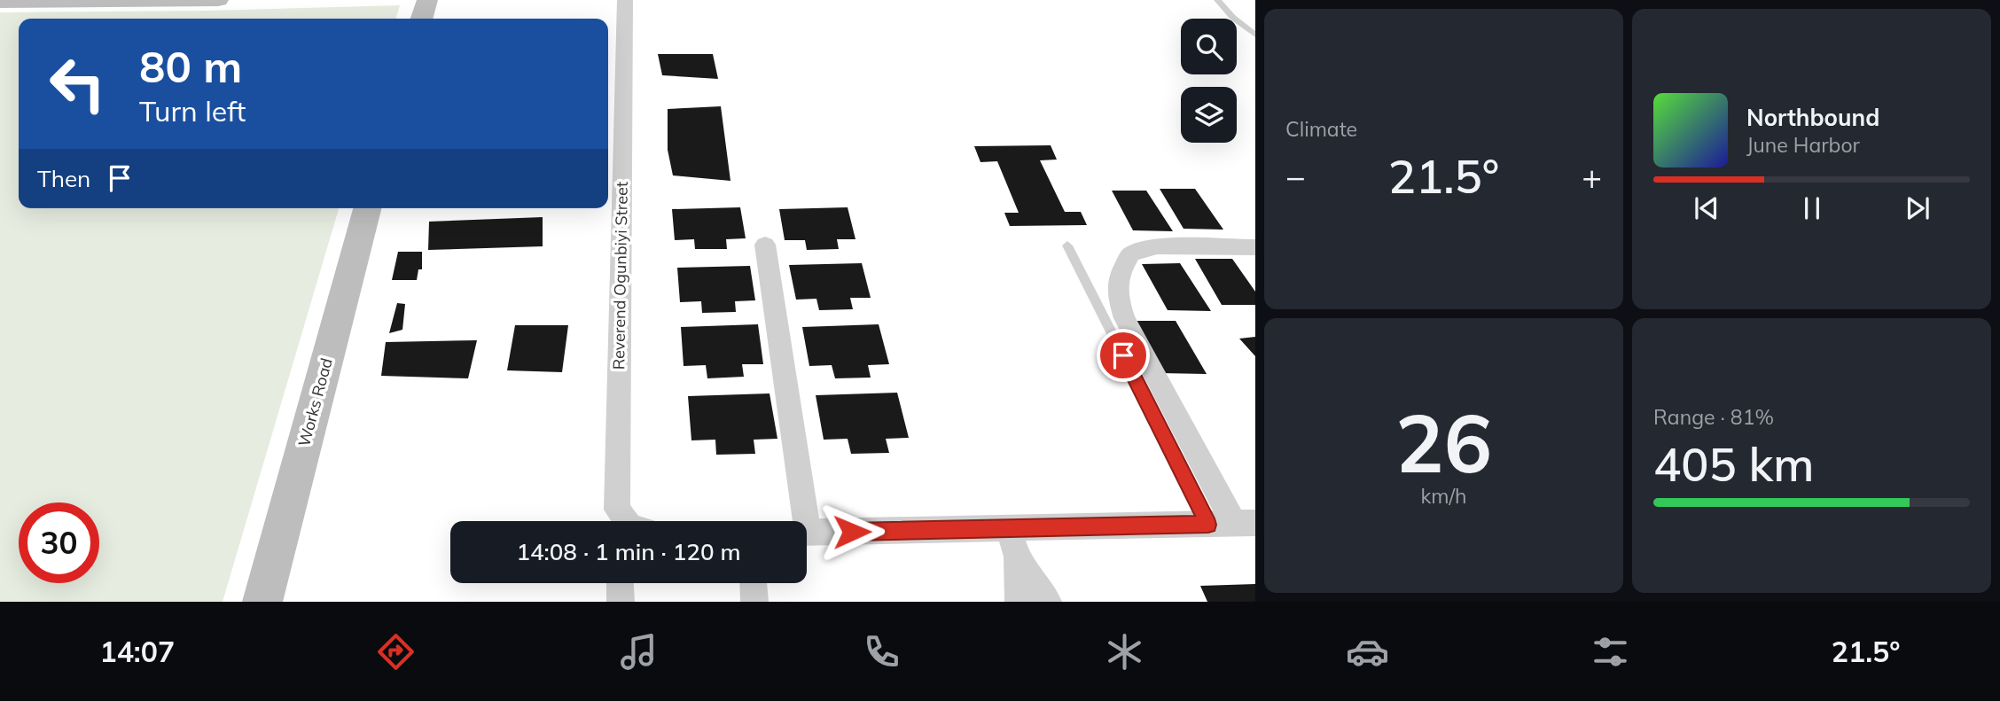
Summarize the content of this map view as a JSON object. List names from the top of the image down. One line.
{"streets":{"main road":["Works Road"],"street":["Reverend Ogunbiyi Street"]},"page":{"tile":["Climate",["26","km/h"],["Range · 81%","405 km"]],"turn":["80 m","Turn left"],"song":["Northbound","June Harbor"],"then":"Then","heat":["−","21.5°","+"],"limit":"30","trip":"14:08 · 1 min · 120 m","tabs":["14:07","21.5°"]}}
